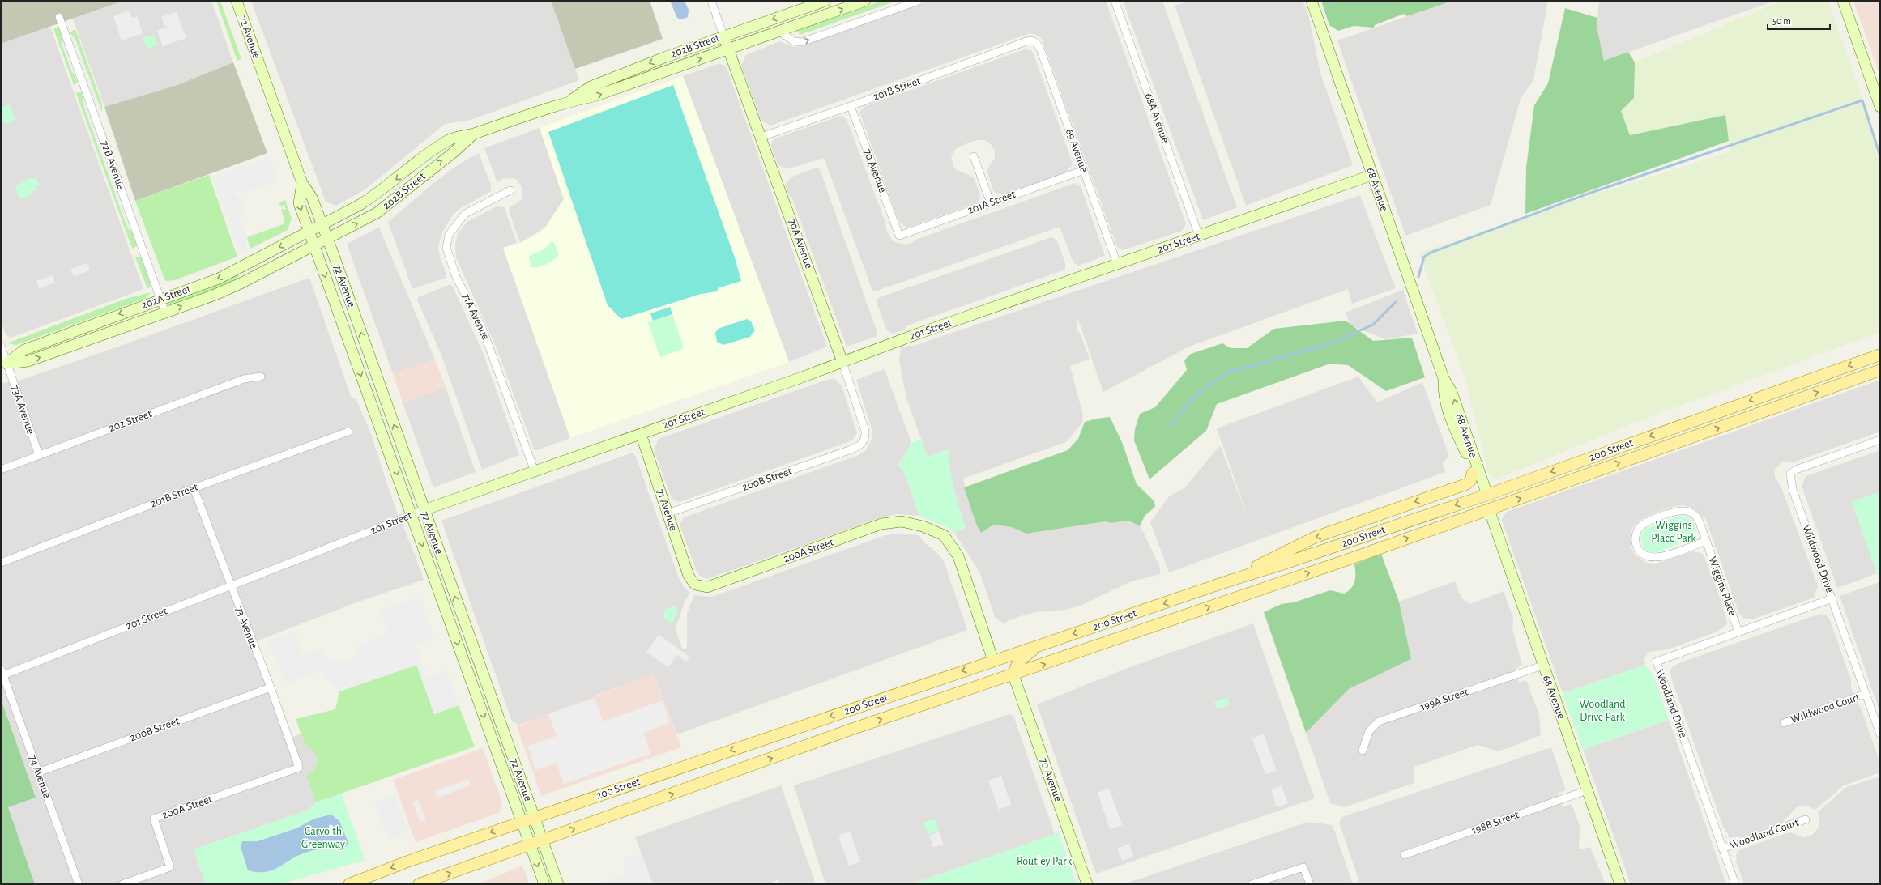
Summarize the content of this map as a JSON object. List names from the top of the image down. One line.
{"streets":{"main road":["72 Avenue","202B Street","70 Avenue","68 Avenue","201 Street","70A Avenue","202A Street","200 Street","71 Avenue","200A Street"],"street":["201B Street","68A Avenue","69 Avenue","72B Avenue","201A Street","71A Avenue","73A Avenue","202 Street","200B Street","Wildwood Drive","Wiggins Place","73 Avenue","199A Street","Woodland Drive","Wildwood Court","74 Avenue","198B Street","Woodland Court"]},"crossings":[["72 Avenue","202B Street"],["72 Avenue","201 Street"],["72 Avenue","202A Street"],["72 Avenue","200 Street"],["202B Street","70A Avenue"],["202B Street","202A Street"],["201B Street","69 Avenue"],["201B Street","70 Avenue"],["201B Street","70A Avenue"],["201B Street","73 Avenue"],["68A Avenue","201 Street"],["69 Avenue","201A Street"],["69 Avenue","201 Street"],["72B Avenue","202A Street"],["70 Avenue","201A Street"],["70 Avenue","200 Street"],["68 Avenue","201 Street"],["68 Avenue","200 Street"],["68 Avenue","199A Street"],["68 Avenue","198B Street"],["201 Street","70A Avenue"],["201 Street","71A Avenue"],["201 Street","71 Avenue"],["201 Street","73 Avenue"],["201 Street","74 Avenue"],["70A Avenue","200B Street"],["202A Street","73A Avenue"],["73A Avenue","202 Street"],["200 Street","200A Street"],["200B Street","71 Avenue"],["200B Street","73 Avenue"],["200B Street","74 Avenue"],["71 Avenue","200A Street"],["200A Street","73 Avenue"],["Wildwood Drive","Woodland Drive"],["Wildwood Drive","Wildwood Court"],["Wiggins Place","Woodland Drive"],["Woodland Drive","Woodland Court"]],"parks":["Wiggins Place Park","Woodland Drive Park","Carvolth Greenway","Routley Park"],"scale_bar":"50 m"}
